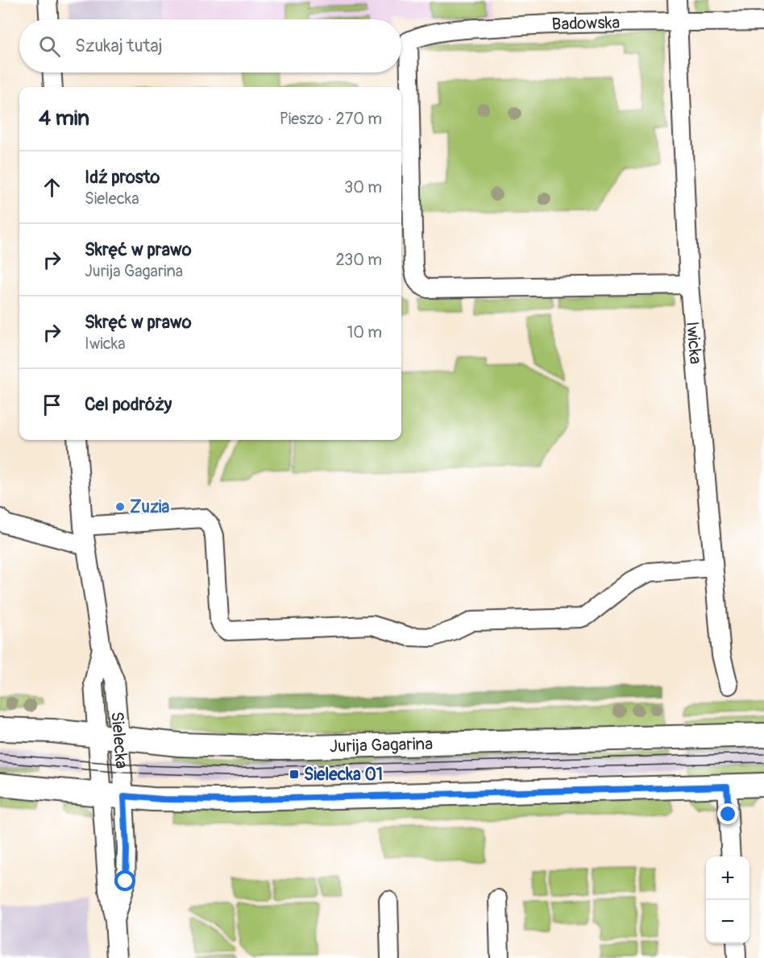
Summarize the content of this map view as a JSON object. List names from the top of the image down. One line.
{"streets":{"main road":["Jurija Gagarina"],"street":["Badowska","Iwicka","Sielecka"]},"crossings":[["Badowska","Iwicka"],["Sielecka","Jurija Gagarina"]],"places":{"other":["Zuzia"],"transit":["Sielecka 01"]},"page":{"search":"Szukaj tutaj","heading":["4 min","Pieszo · 270 m"],"list":[["Idź prosto","Sielecka","30 m"],["Skręć w prawo","Jurija Gagarina","230 m"],["Skręć w prawo","Iwicka","10 m"],"Cel podróży"],"map_buttons":["+","−"]}}
